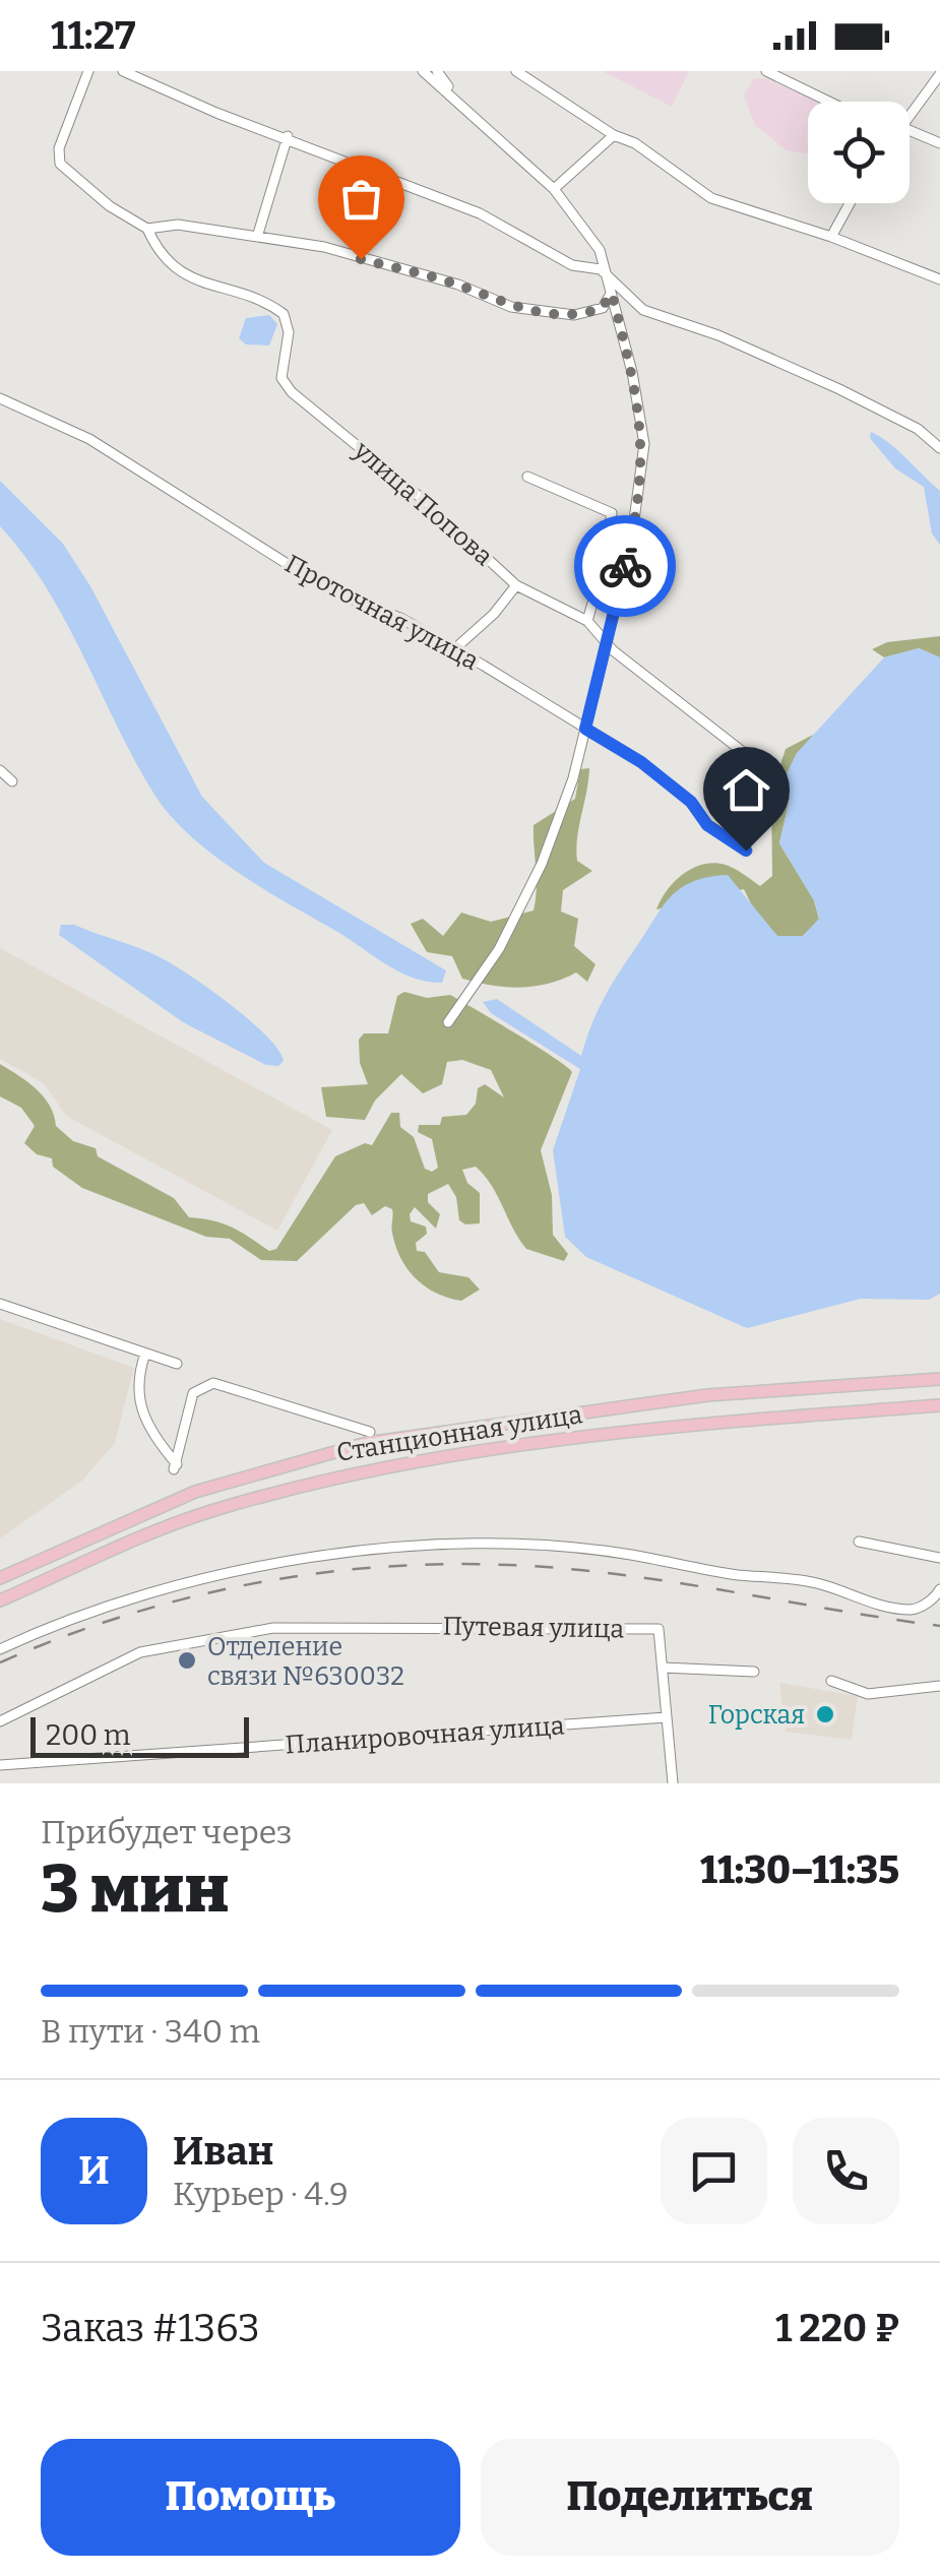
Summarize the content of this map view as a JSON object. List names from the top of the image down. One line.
{"streets":{"main road":["Станционная улица"],"street":["улица Попова","Проточная улица","Путевая улица","Планировочная улица"]},"places":["Отделение связи №630032","Горская"],"scale_bar":"200 m","page":{"status":"11:27","scale":"200 m","heading":["3 мин","Прибудет через","11:30–11:35"],"panel":["Иван","Курьер · 4.9","Заказ #1363","1 220 ₽"],"bar":"В пути · 340 m","round":"И","buttons":["Помощь","Поделиться"]}}
